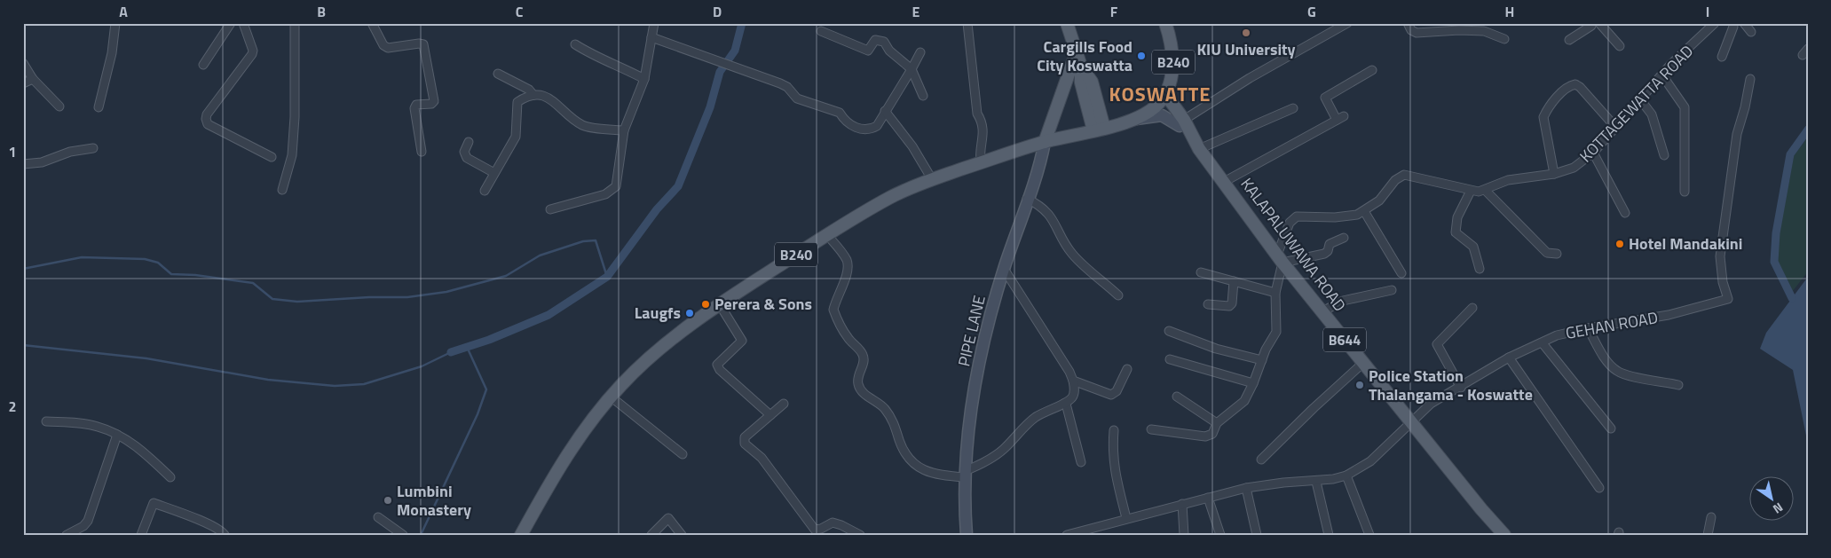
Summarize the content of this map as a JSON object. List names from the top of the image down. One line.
{"streets":{"main road":["B240","KALAPALUWAWA ROAD","B644"],"street":["KOTTAGEWATTA ROAD","GEHAN ROAD","PIPE LANE"]},"crossings":[["B240","KALAPALUWAWA ROAD"],["B240","PIPE LANE"],["KOTTAGEWATTA ROAD","KALAPALUWAWA ROAD"],["KALAPALUWAWA ROAD","GEHAN ROAD"]],"districts":["KOSWATTE"],"places":["KIU University","Cargills Food City Koswatta","Hotel Mandakini","Perera & Sons","Laugfs","Police Station Thalangama - Koswatte","Lumbini Monastery"],"north":"bottom right","grid":{"columns":["A","B","C","D","E","F","G","H","I"],"rows":["1","2"]}}
